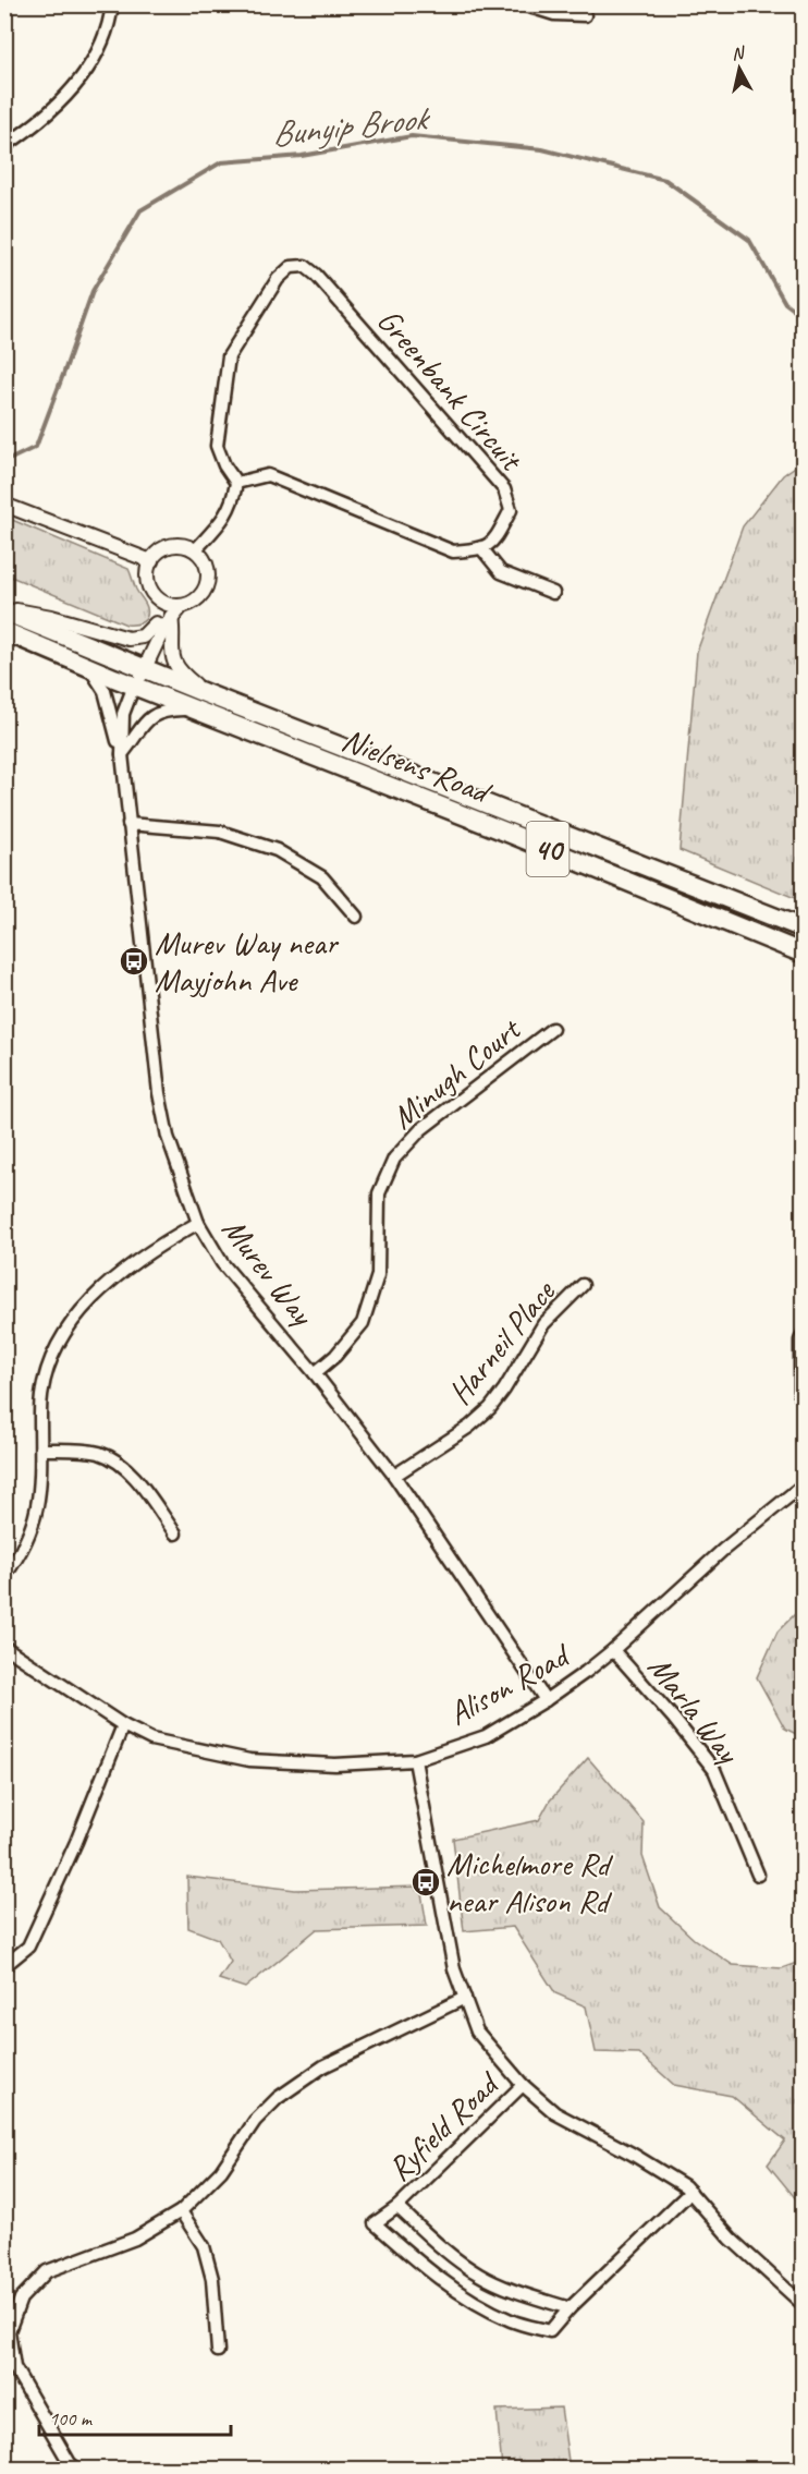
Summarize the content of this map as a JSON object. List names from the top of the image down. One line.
{"streets":{"main road":["Nielsens Road","40"],"street":["Greenbank Circuit","Minugh Court","Murev Way","Harneil Place","Alison Road","Marla Way","Ryfield Road"]},"crossings":[["Nielsens Road","Murev Way"],["Minugh Court","Murev Way"],["Murev Way","Harneil Place"],["Murev Way","Alison Road"],["Alison Road","Marla Way"]],"water":["Bunyip Brook"],"places":{"bus stop":["Murev Way near Mayjohn Ave","Michelmore Rd near Alison Rd"]},"scale_bar":"100 m","north":"top"}
